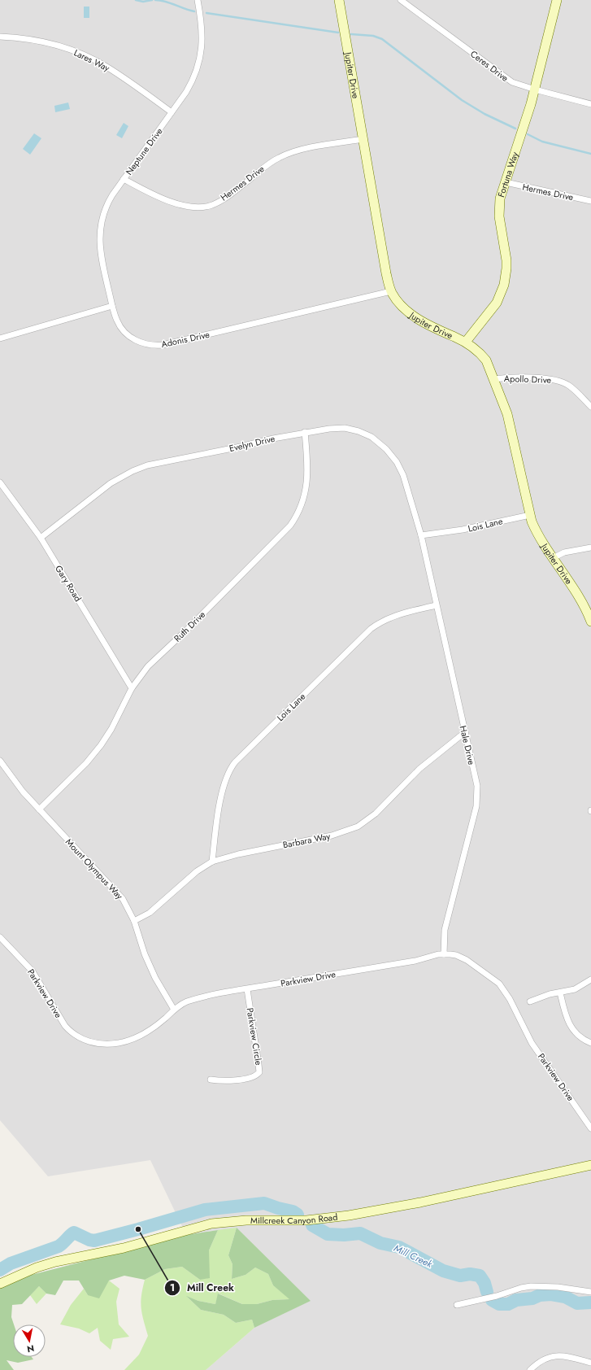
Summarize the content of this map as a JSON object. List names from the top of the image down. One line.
{"streets":{"street":["Lares Way","Ceres Drive","Jupiter Drive","Neptune Drive","Fortuna Way","Hermes Drive","Adonis Drive","Apollo Drive","Evelyn Drive","Lois Lane","Gary Road","Ruth Drive","Hale Drive","Barbara Way","Mount Olympus Way","Parkview Drive","Parkview Circle","Millcreek Canyon Road"]},"crossings":[["Lares Way","Neptune Drive"],["Ceres Drive","Fortuna Way"],["Jupiter Drive","Fortuna Way"],["Jupiter Drive","Hermes Drive"],["Jupiter Drive","Adonis Drive"],["Jupiter Drive","Apollo Drive"],["Jupiter Drive","Lois Lane"],["Neptune Drive","Hermes Drive"],["Neptune Drive","Adonis Drive"],["Fortuna Way","Hermes Drive"],["Evelyn Drive","Lois Lane"],["Evelyn Drive","Gary Road"],["Evelyn Drive","Ruth Drive"],["Evelyn Drive","Hale Drive"],["Lois Lane","Hale Drive"],["Lois Lane","Barbara Way"],["Gary Road","Ruth Drive"],["Ruth Drive","Mount Olympus Way"],["Hale Drive","Barbara Way"],["Hale Drive","Parkview Drive"],["Barbara Way","Mount Olympus Way"],["Mount Olympus Way","Parkview Drive"],["Parkview Drive","Parkview Circle"]],"water":["Mill Creek"],"places":["Mill Creek"],"north":"bottom"}
